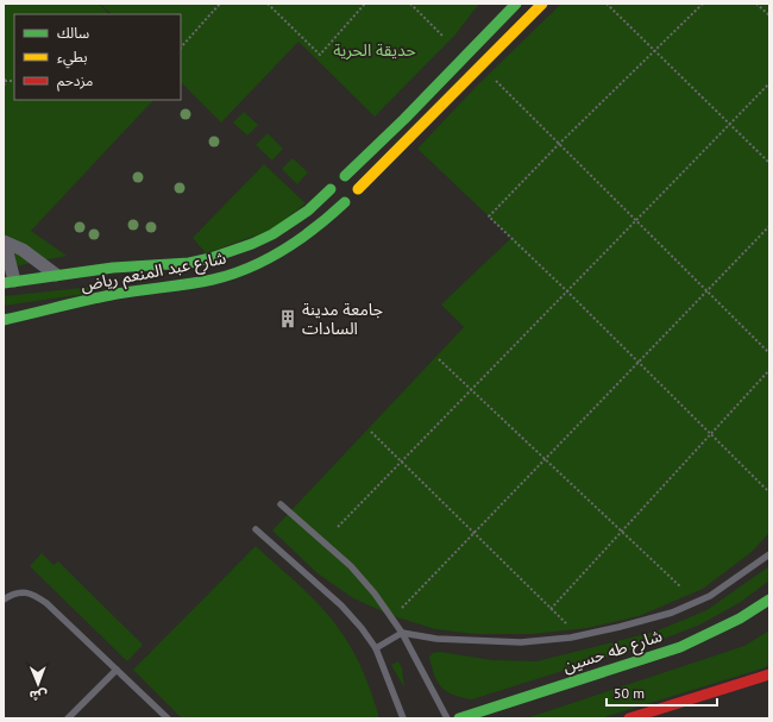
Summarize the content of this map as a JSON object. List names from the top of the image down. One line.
{"streets":{"street":["شارع عبد المنعم رياض","شارع طه حسين"]},"parks":["حديقة الحرية"],"places":{"building":["جامعة مدينة السادات"]},"legend":["سالك","بطيء","مزدحم"],"scale_bar":"50 m","north":"bottom"}
